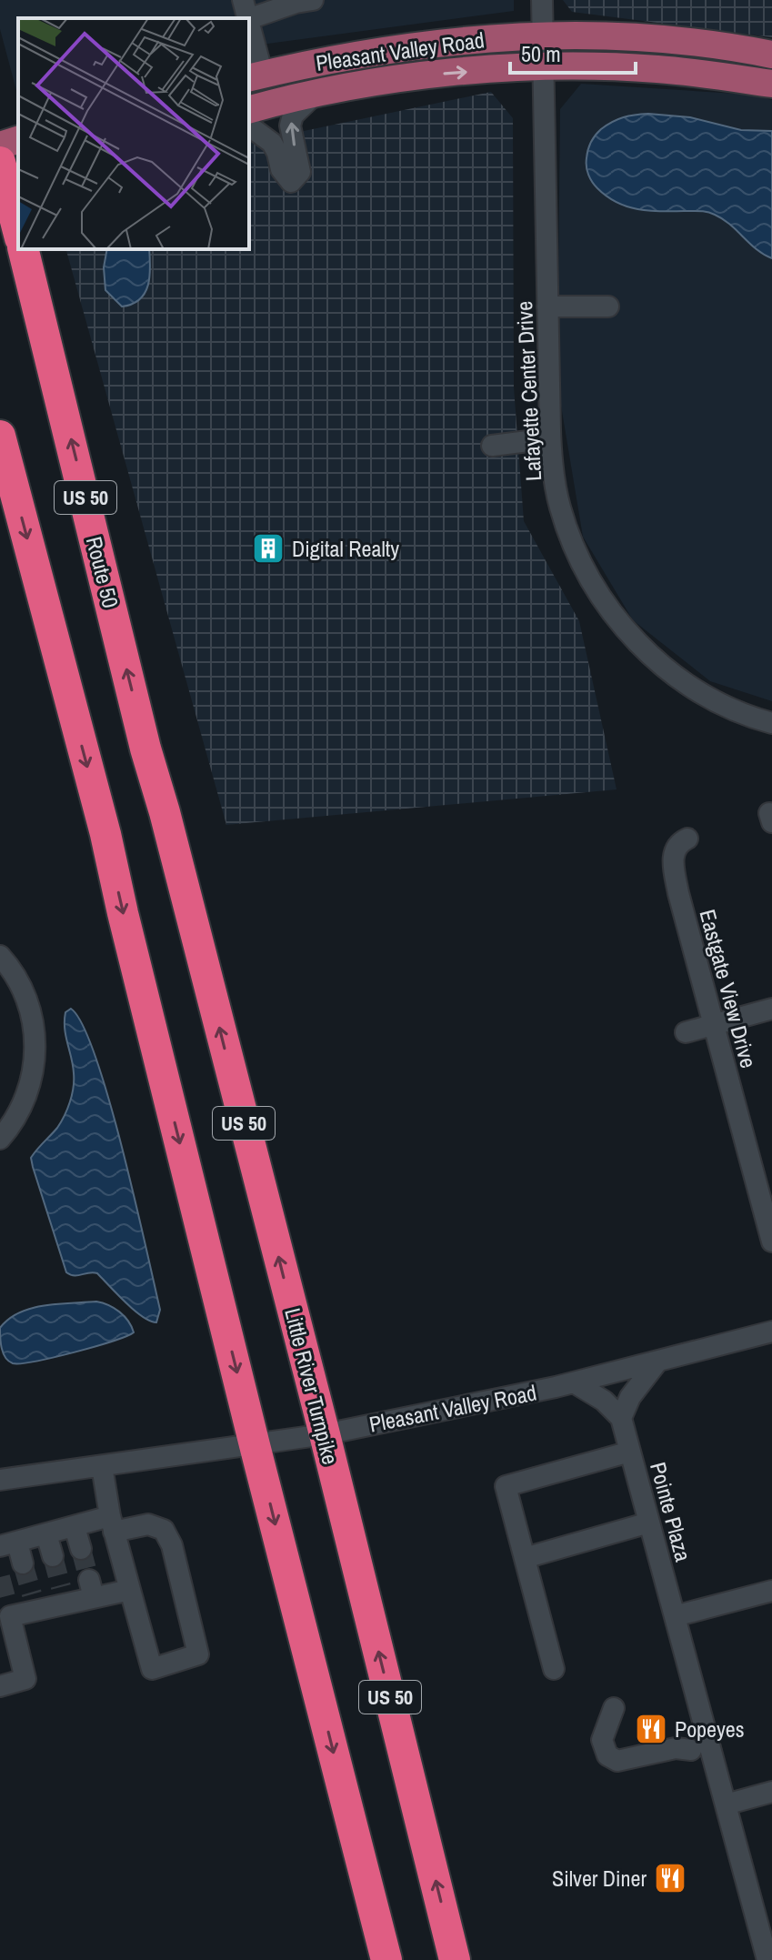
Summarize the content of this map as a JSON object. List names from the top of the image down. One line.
{"streets":{"highway":["US 50","Route 50","Little River Turnpike"],"main road":["Pleasant Valley Road"],"street":["Lafayette Center Drive","Eastgate View Drive","Pointe Plaza"]},"crossings":[["Pleasant Valley Road","Lafayette Center Drive"],["Pleasant Valley Road","US 50"],["Pleasant Valley Road","Little River Turnpike"],["Route 50","Little River Turnpike"]],"places":{"building":["Digital Realty"],"restaurant":["Popeyes","Silver Diner"]},"scale_bar":"50 m"}
